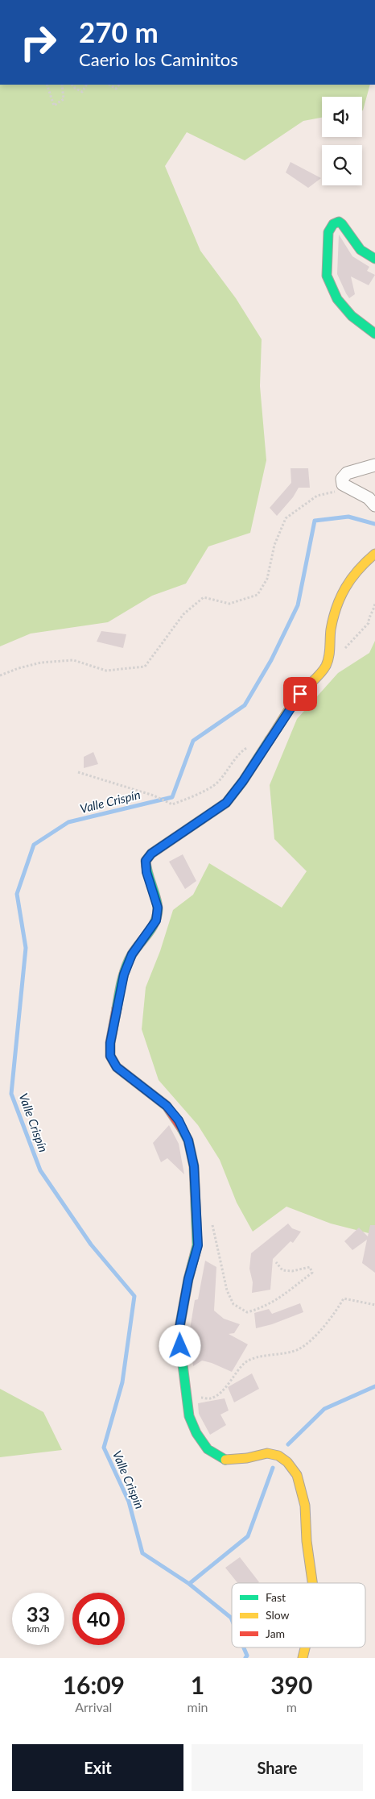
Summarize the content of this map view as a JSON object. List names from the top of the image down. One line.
{"water":["Valle Crispín"],"legend":["Fast","Slow","Jam"],"page":{"turn":["270 m","Caerio los Caminitos"],"speed":"33 km/h","limit":"40","eta":["16:09","Arrival","1","min","390","m"],"buttons":["Exit","Share"]}}
